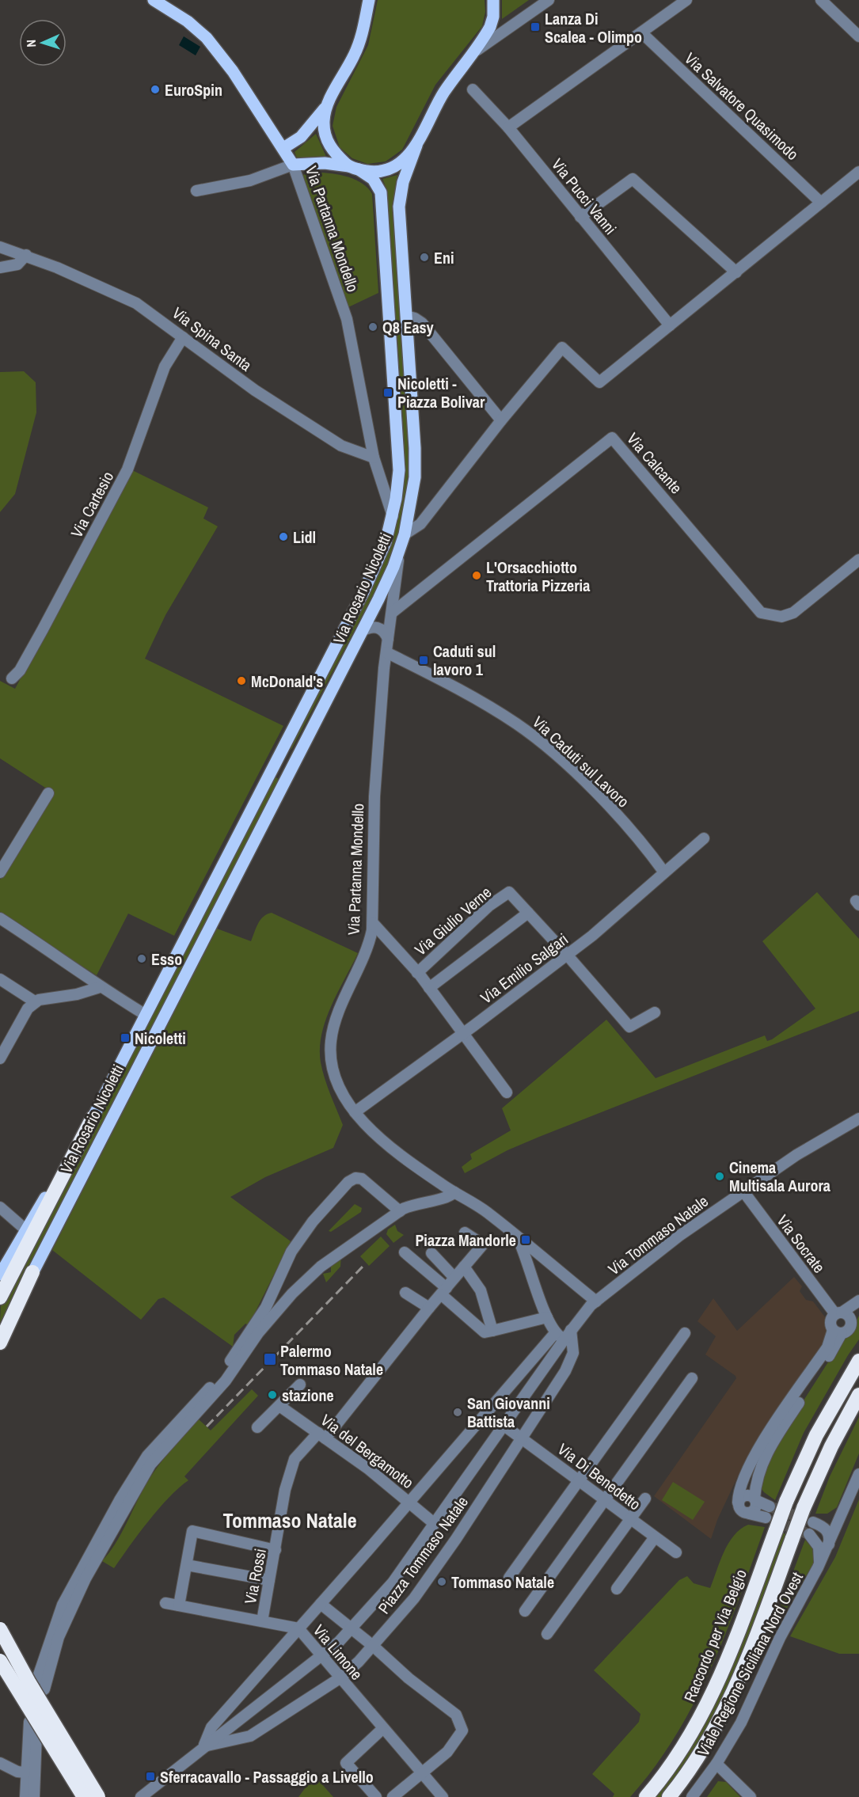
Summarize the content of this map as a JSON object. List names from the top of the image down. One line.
{"streets":{"highway":["Raccordo per Via Belgio"],"main road":["Via Partanna Mondello","Via Rosario Nicoletti"],"street":["Via Salvatore Quasimodo","Via Pucci Vanni","Via Spina Santa","Via Calcante","Via Cartesio","Via Caduti sul Lavoro","Via Giulio Verne","Via Emilio Salgari","Via Tommaso Natale","Via Socrate","Via del Bergamotto","Via Di Benedetto","Piazza Tommaso Natale","Via Rossi","Via Limone","Viale Regione Siciliana Nord Ovest"]},"crossings":[["Via Partanna Mondello","Via Spina Santa"],["Via Partanna Mondello","Via Calcante"],["Via Partanna Mondello","Via Rosario Nicoletti"],["Via Partanna Mondello","Via Caduti sul Lavoro"],["Via Partanna Mondello","Via Emilio Salgari"],["Via Spina Santa","Via Cartesio"],["Via Caduti sul Lavoro","Via Emilio Salgari"],["Via Tommaso Natale","Via Socrate"],["Via Tommaso Natale","Piazza Tommaso Natale"],["Via del Bergamotto","Piazza Tommaso Natale"],["Via del Bergamotto","Via Rossi"],["Via Di Benedetto","Piazza Tommaso Natale"],["Piazza Tommaso Natale","Via Limone"],["Via Rossi","Via Limone"]],"districts":["Tommaso Natale"],"places":{"transit":["Lanza Di Scalea - Olimpo","Nicoletti - Piazza Bolivar","Caduti sul lavoro 1","Nicoletti","Piazza Mandorle","Palermo Tommaso Natale","Sferracavallo - Passaggio a Livello"],"other":["EuroSpin","Eni","Q8 Easy","Lidl","L'Orsacchiotto Trattoria Pizzeria","McDonald's","Esso","Cinema Multisala Aurora","stazione","San Giovanni Battista","Tommaso Natale"]},"north":"left"}
